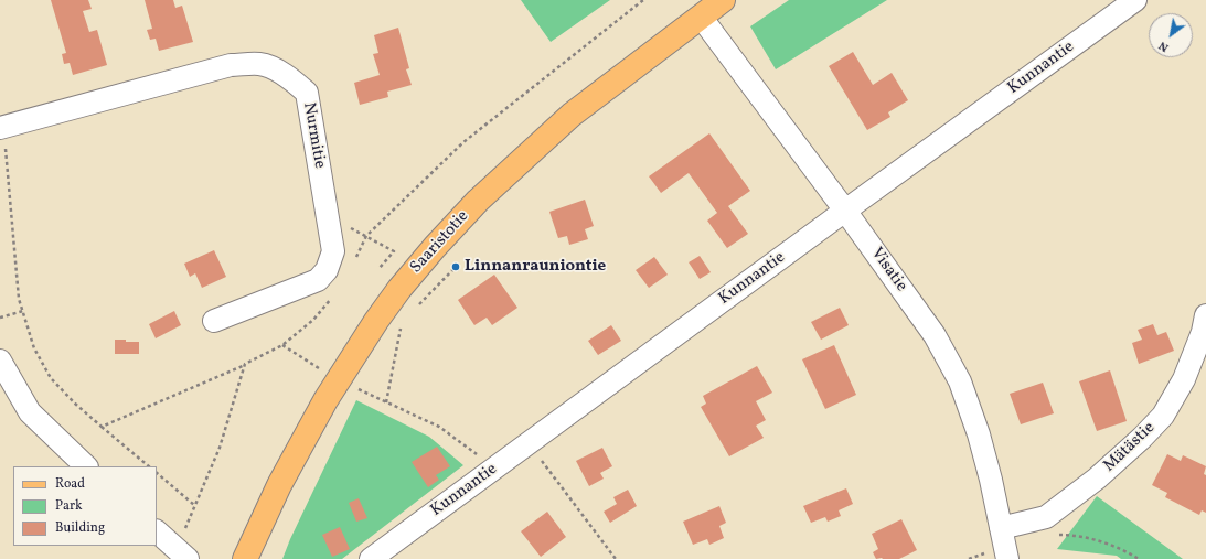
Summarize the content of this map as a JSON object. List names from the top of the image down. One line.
{"streets":{"main road":["Saaristotie"],"street":["Kunnantie","Nurmitie","Visatie","Mätästie"]},"crossings":[["Kunnantie","Visatie"],["Saaristotie","Visatie"],["Visatie","Mätästie"]],"places":["Linnanrauniontie"],"legend":["Road","Park","Building"],"north":"bottom left"}
